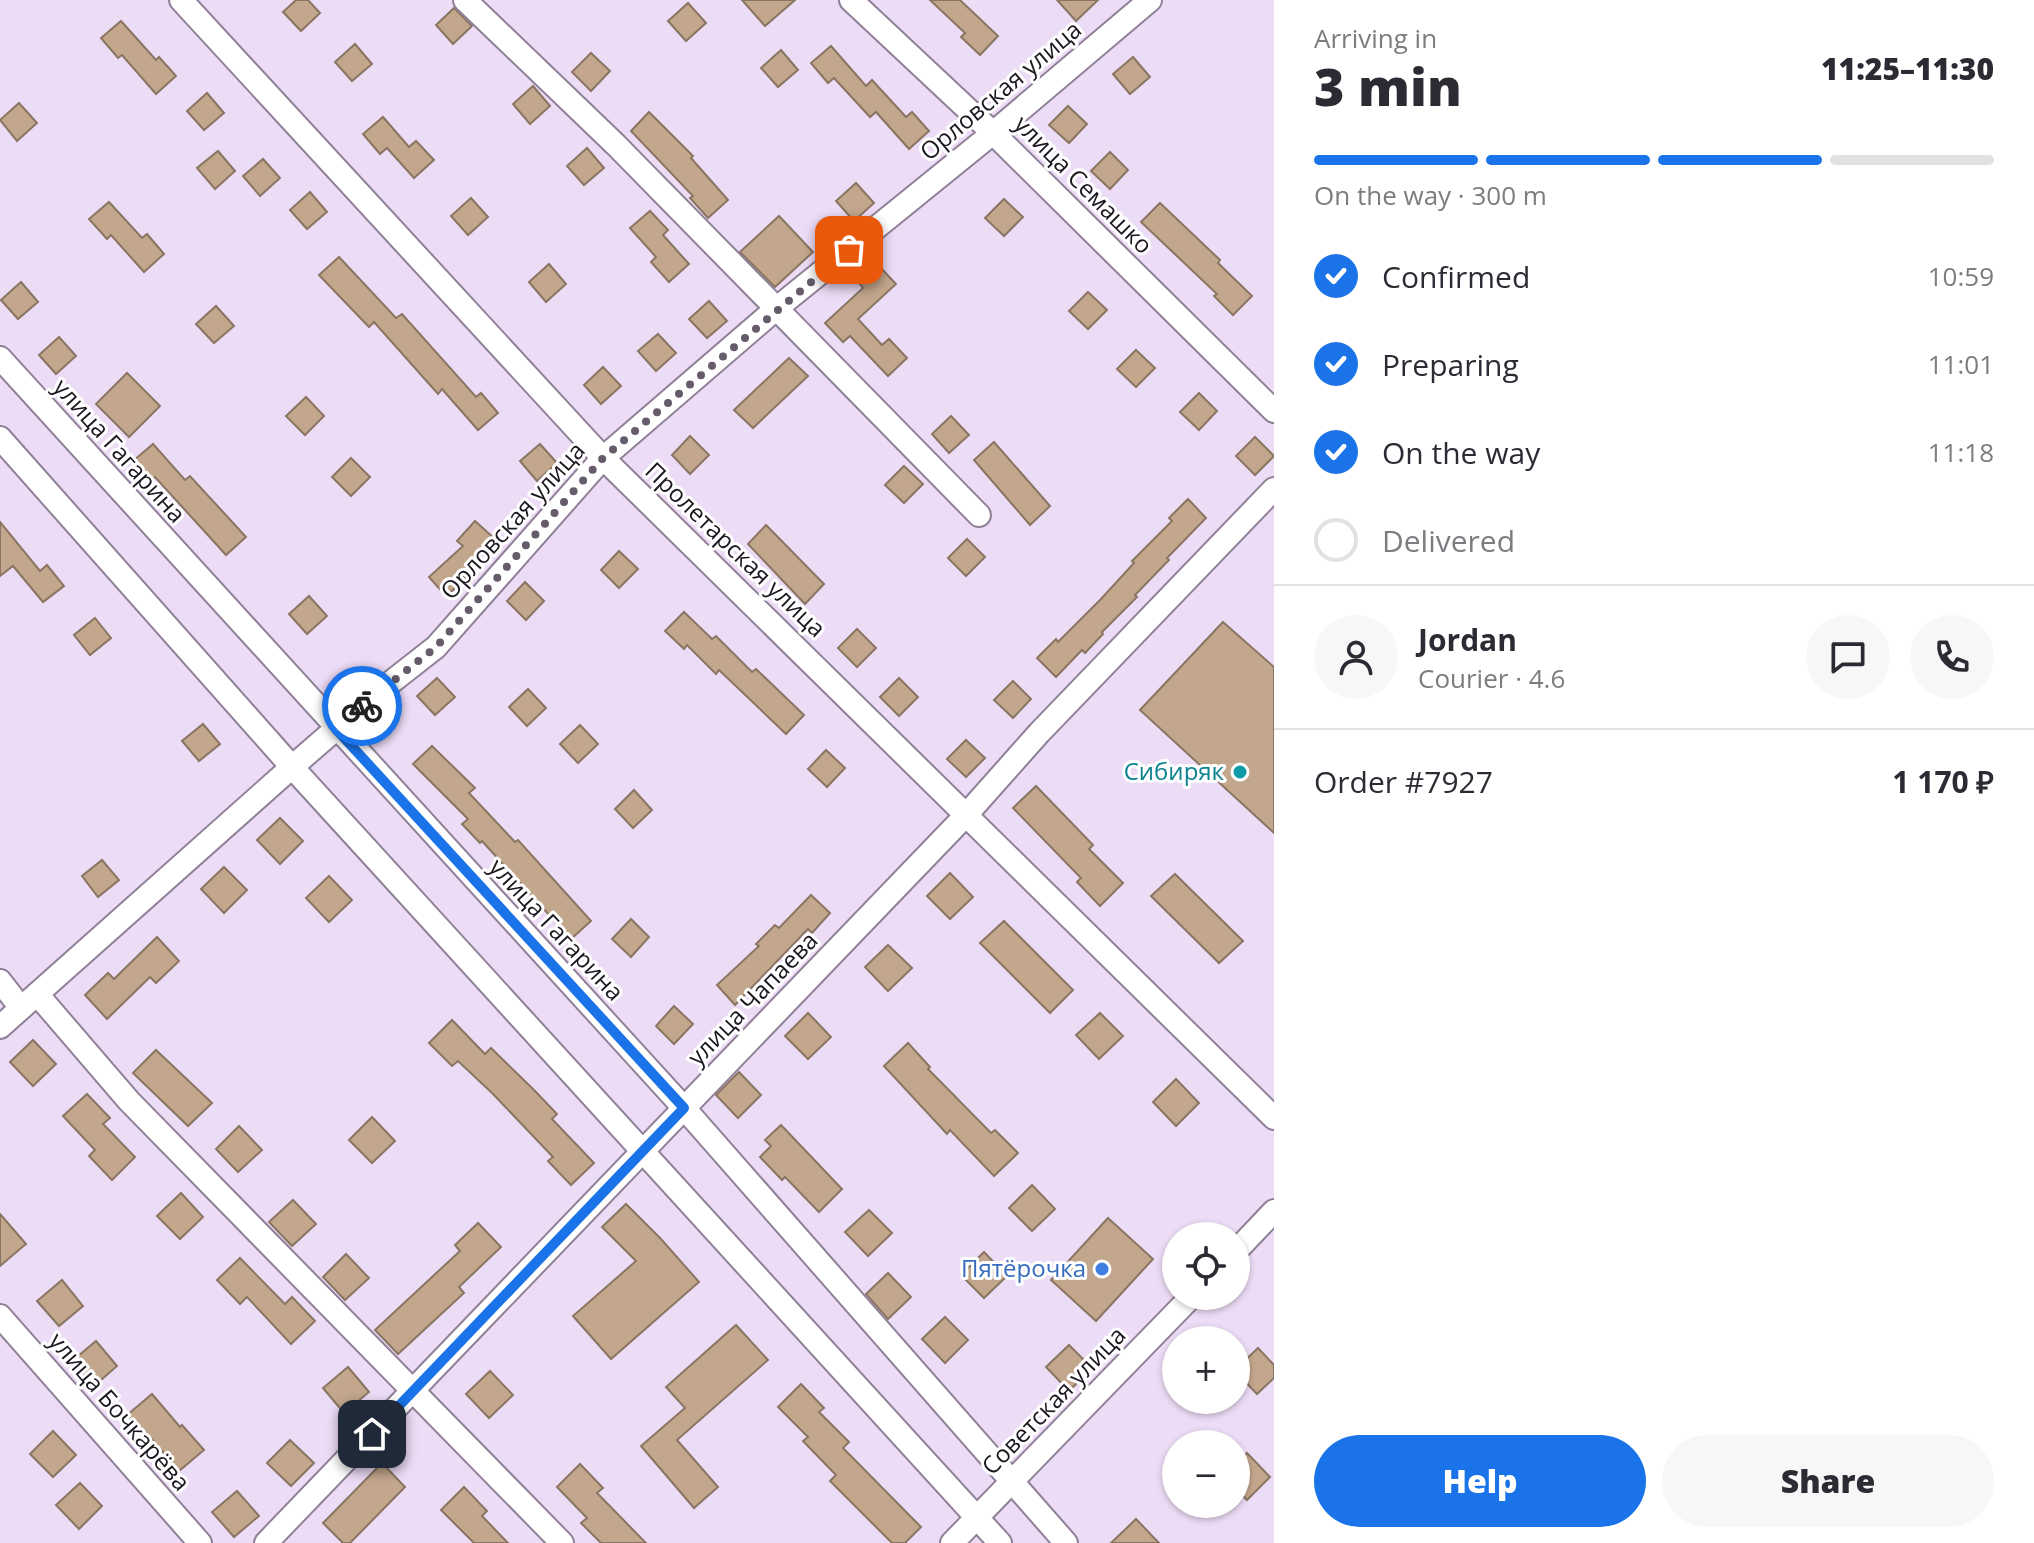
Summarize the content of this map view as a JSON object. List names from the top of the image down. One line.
{"streets":{"street":["Орловская улица","улица Семашко","улица Гагарина","Пролетарская улица","улица Чапаева","Советская улица","улица Бочкарёва"]},"crossings":[["Орловская улица","улица Семашко"],["Орловская улица","улица Гагарина"],["Орловская улица","Пролетарская улица"],["улица Гагарина","улица Чапаева"],["улица Гагарина","Советская улица"],["Пролетарская улица","улица Чапаева"]],"places":["Сибиряк","Пятёрочка"],"page":{"heading":["3 min","Arriving in","11:25–11:30"],"panel":["Jordan","Courier · 4.6","Order #7927","1 170 ₽"],"bar":"On the way · 300 m","list":[["Confirmed","10:59"],["Preparing","11:01"],["On the way","11:18"],"Delivered"],"map_buttons":["+","−"],"buttons":["Help","Share"]}}
